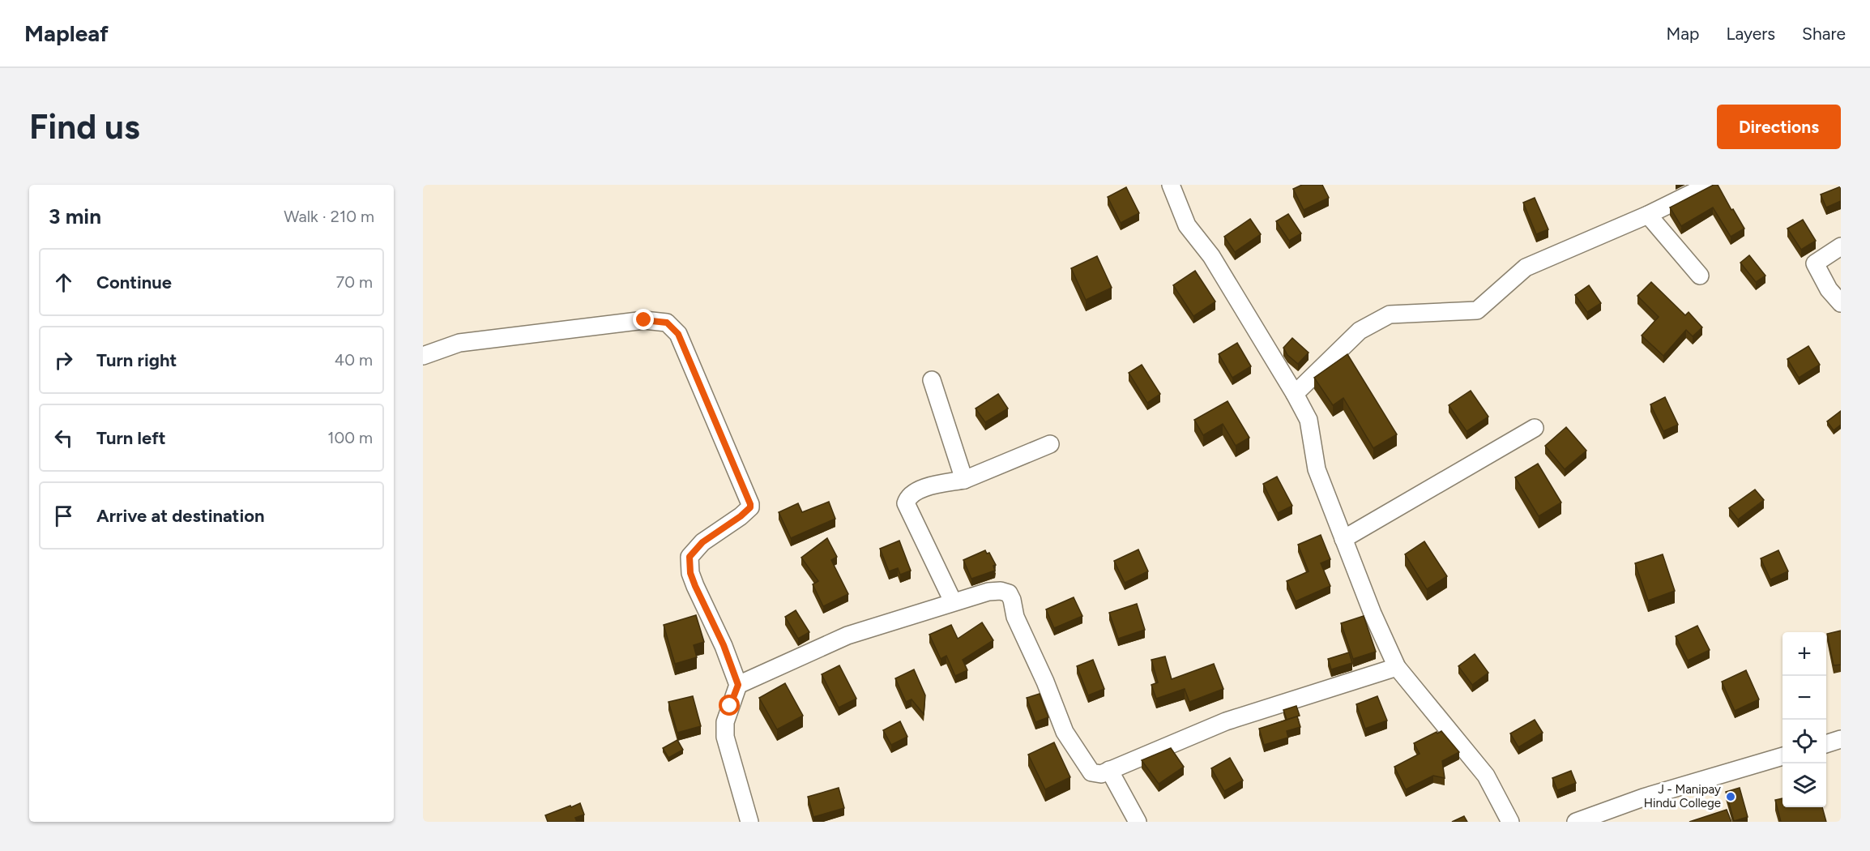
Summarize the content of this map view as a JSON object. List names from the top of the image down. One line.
{"places":["J - Manipay Hindu College"],"page":{"header":"Mapleaf","nav":["Map","Layers","Share"],"buttons":"Directions","title":"Find us","heading":["3 min","Walk · 210 m"],"list":[["Continue","70 m"],["Turn right","40 m"],["Turn left","100 m"],"Arrive at destination"],"map_buttons":["+","−"]}}
